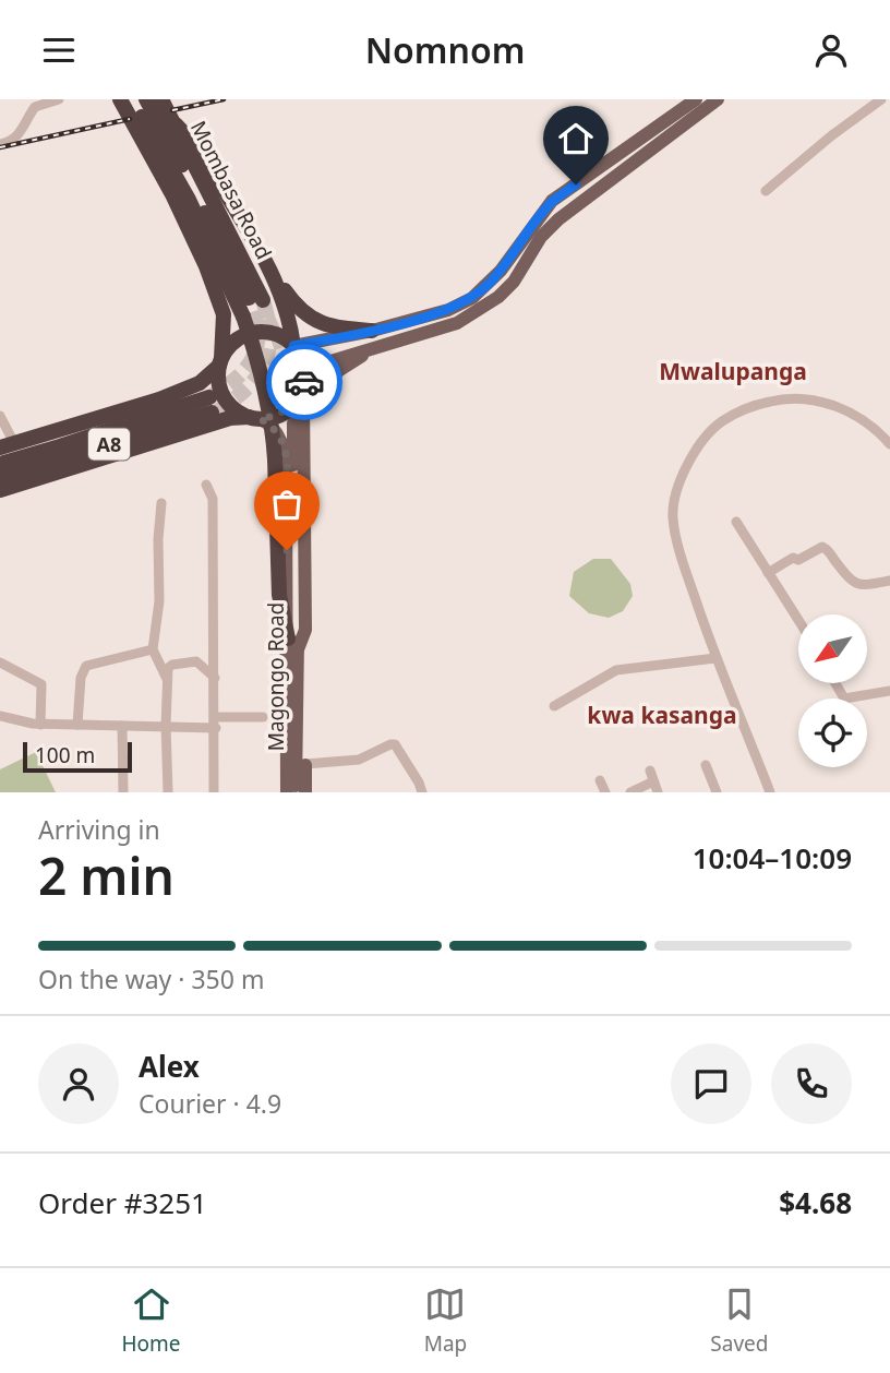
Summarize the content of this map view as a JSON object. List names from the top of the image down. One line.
{"streets":{"highway":["Mombasa Road","A8"],"main road":["Magongo Road"]},"districts":["Mwalupanga","kwa kasanga"],"scale_bar":"100 m","north":"bottom left","page":{"header":"Nomnom","scale":"100 m","heading":["2 min","Arriving in","10:04–10:09"],"panel":["Alex","Courier · 4.9","Order #3251","$4.68"],"bar":"On the way · 350 m","tabs":["Home","Map","Saved"]}}
